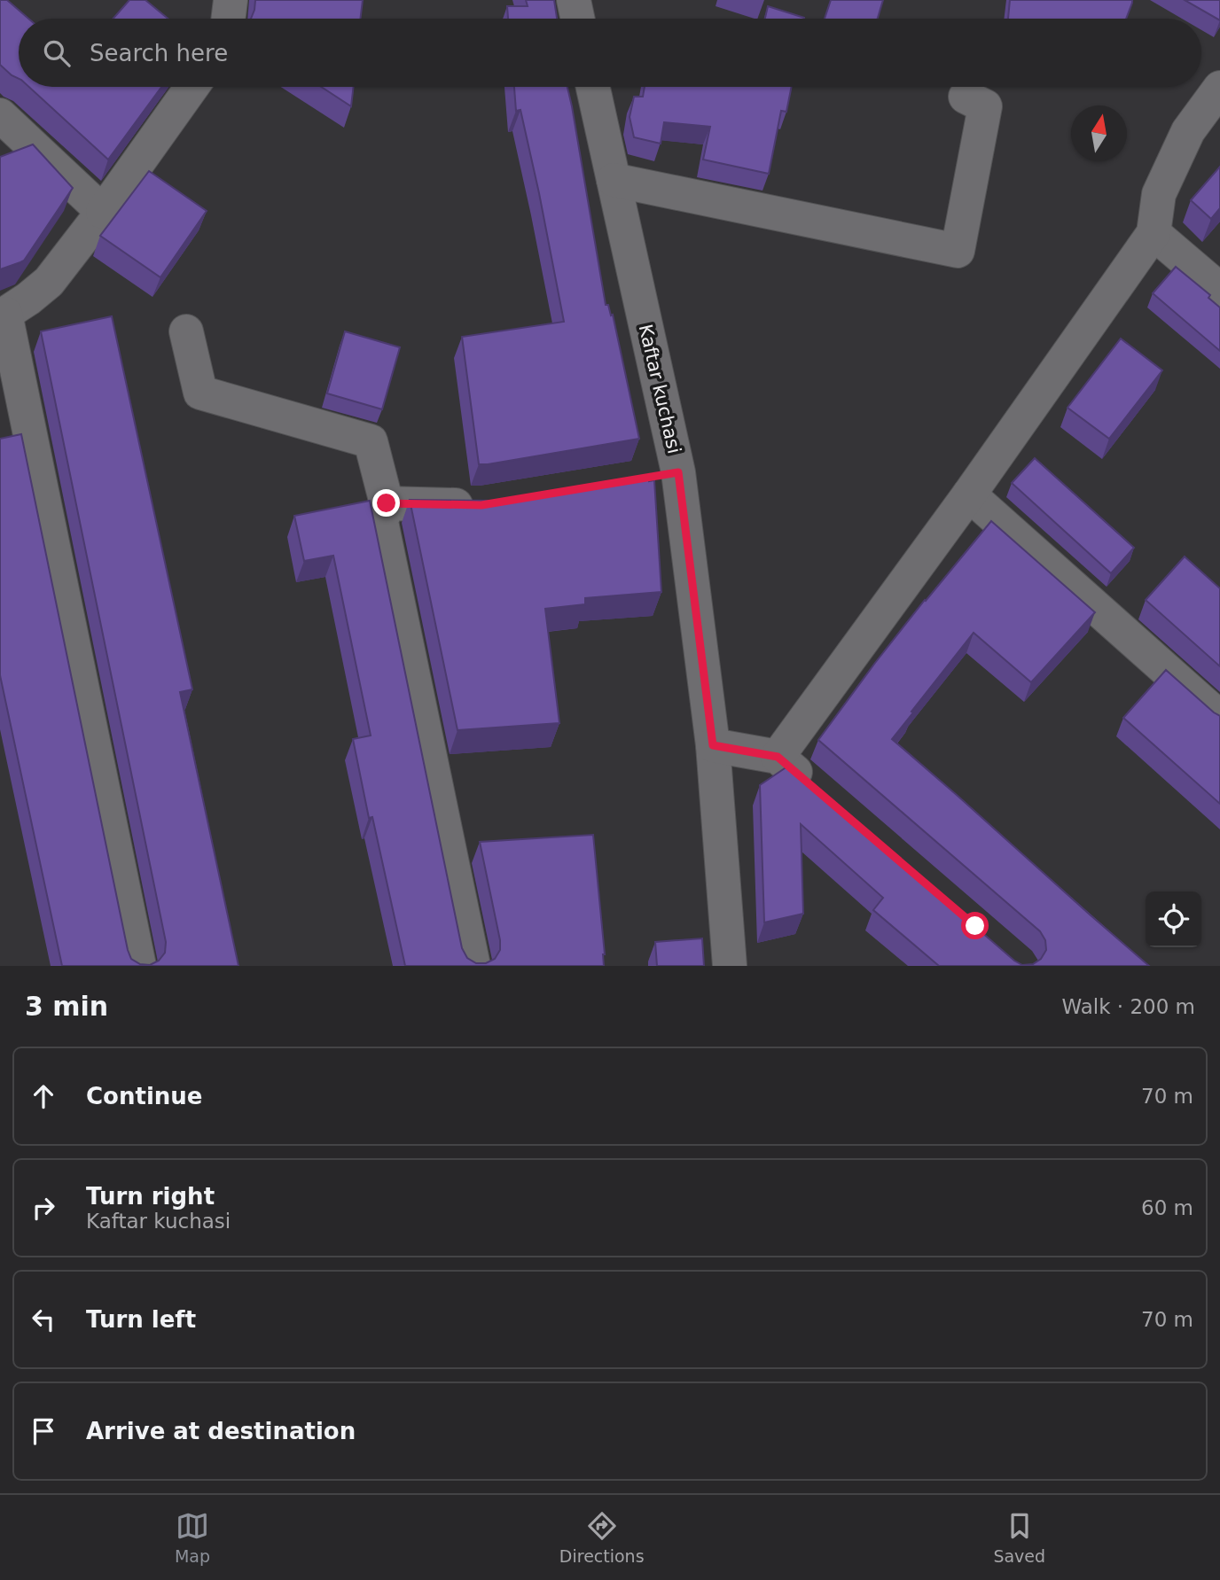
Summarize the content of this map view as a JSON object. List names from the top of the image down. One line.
{"streets":{"street":["Kaftar kuchasi"]},"north":"top","page":{"search":"Search here","heading":["3 min","Walk · 200 m"],"list":[["Continue","70 m"],["Turn right","Kaftar kuchasi","60 m"],["Turn left","70 m"],"Arrive at destination"],"nav":["Map","Directions","Saved"]}}
